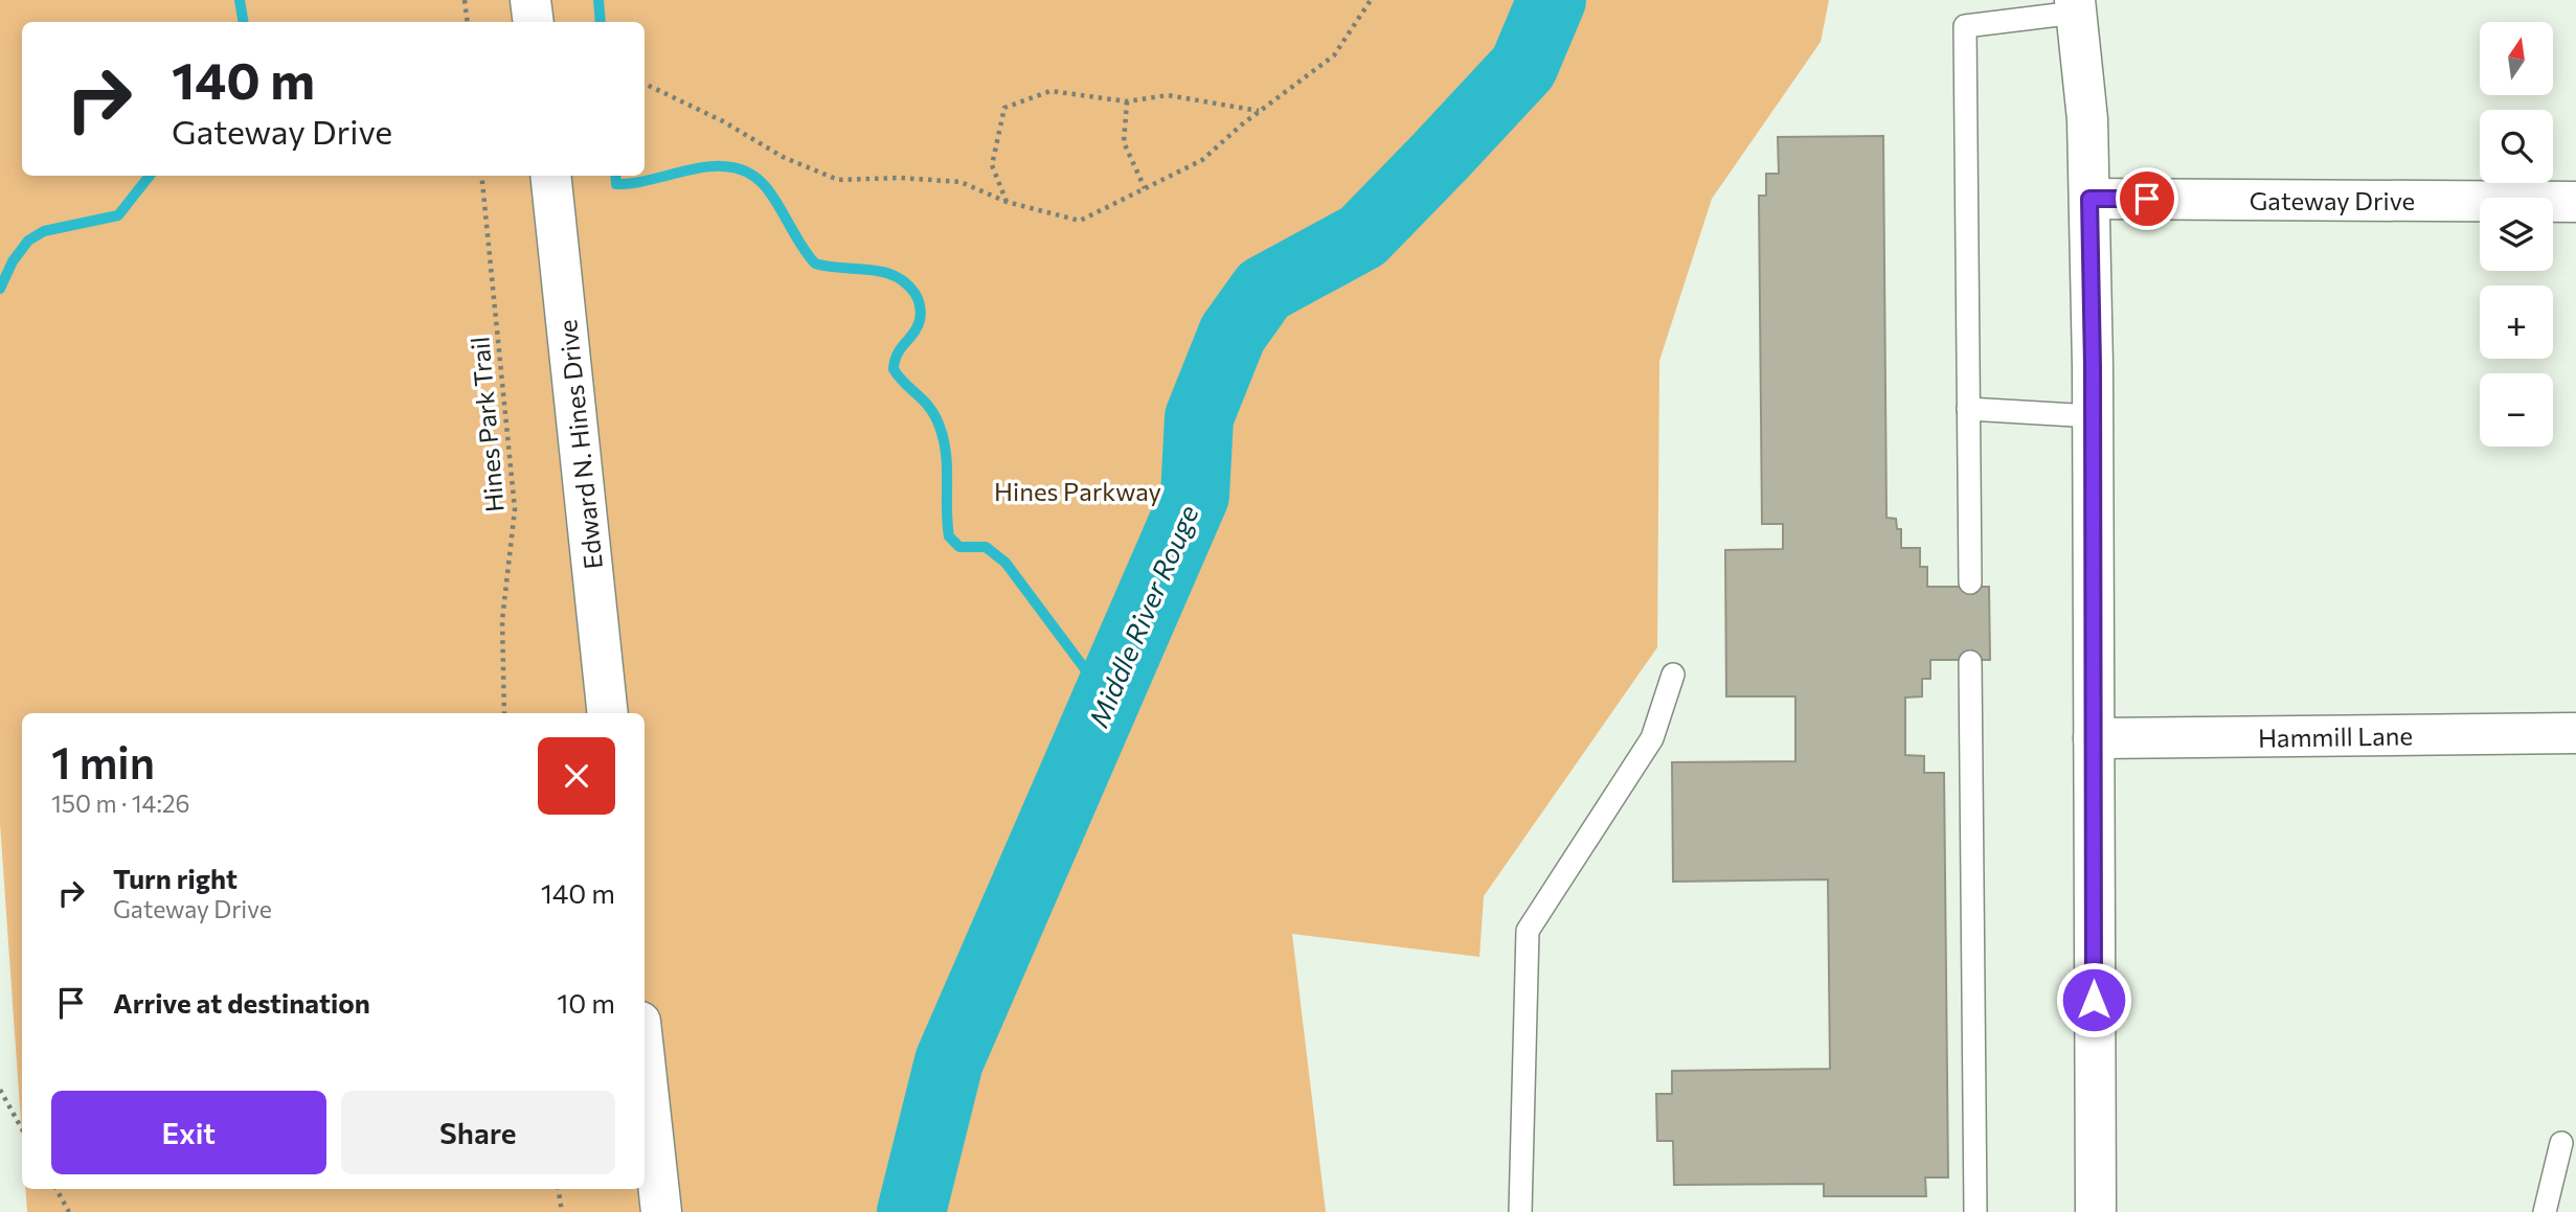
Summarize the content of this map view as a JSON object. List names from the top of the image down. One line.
{"streets":{"street":["Gateway Drive","Edward N. Hines Drive","Hammill Lane"],"path":["Hines Park Trail"]},"water":["Middle River Rouge"],"parks":["Hines Parkway"],"north":"top","page":{"map_buttons":["+","−"],"turn":["140 m","Gateway Drive"],"heading":["1 min","150 m · 14:26"],"list":[{"name":"Turn right","note":"Gateway Drive","value":"140 m"},{"name":"Arrive at destination","value":"10 m"}],"buttons":["Exit","Share"]}}
